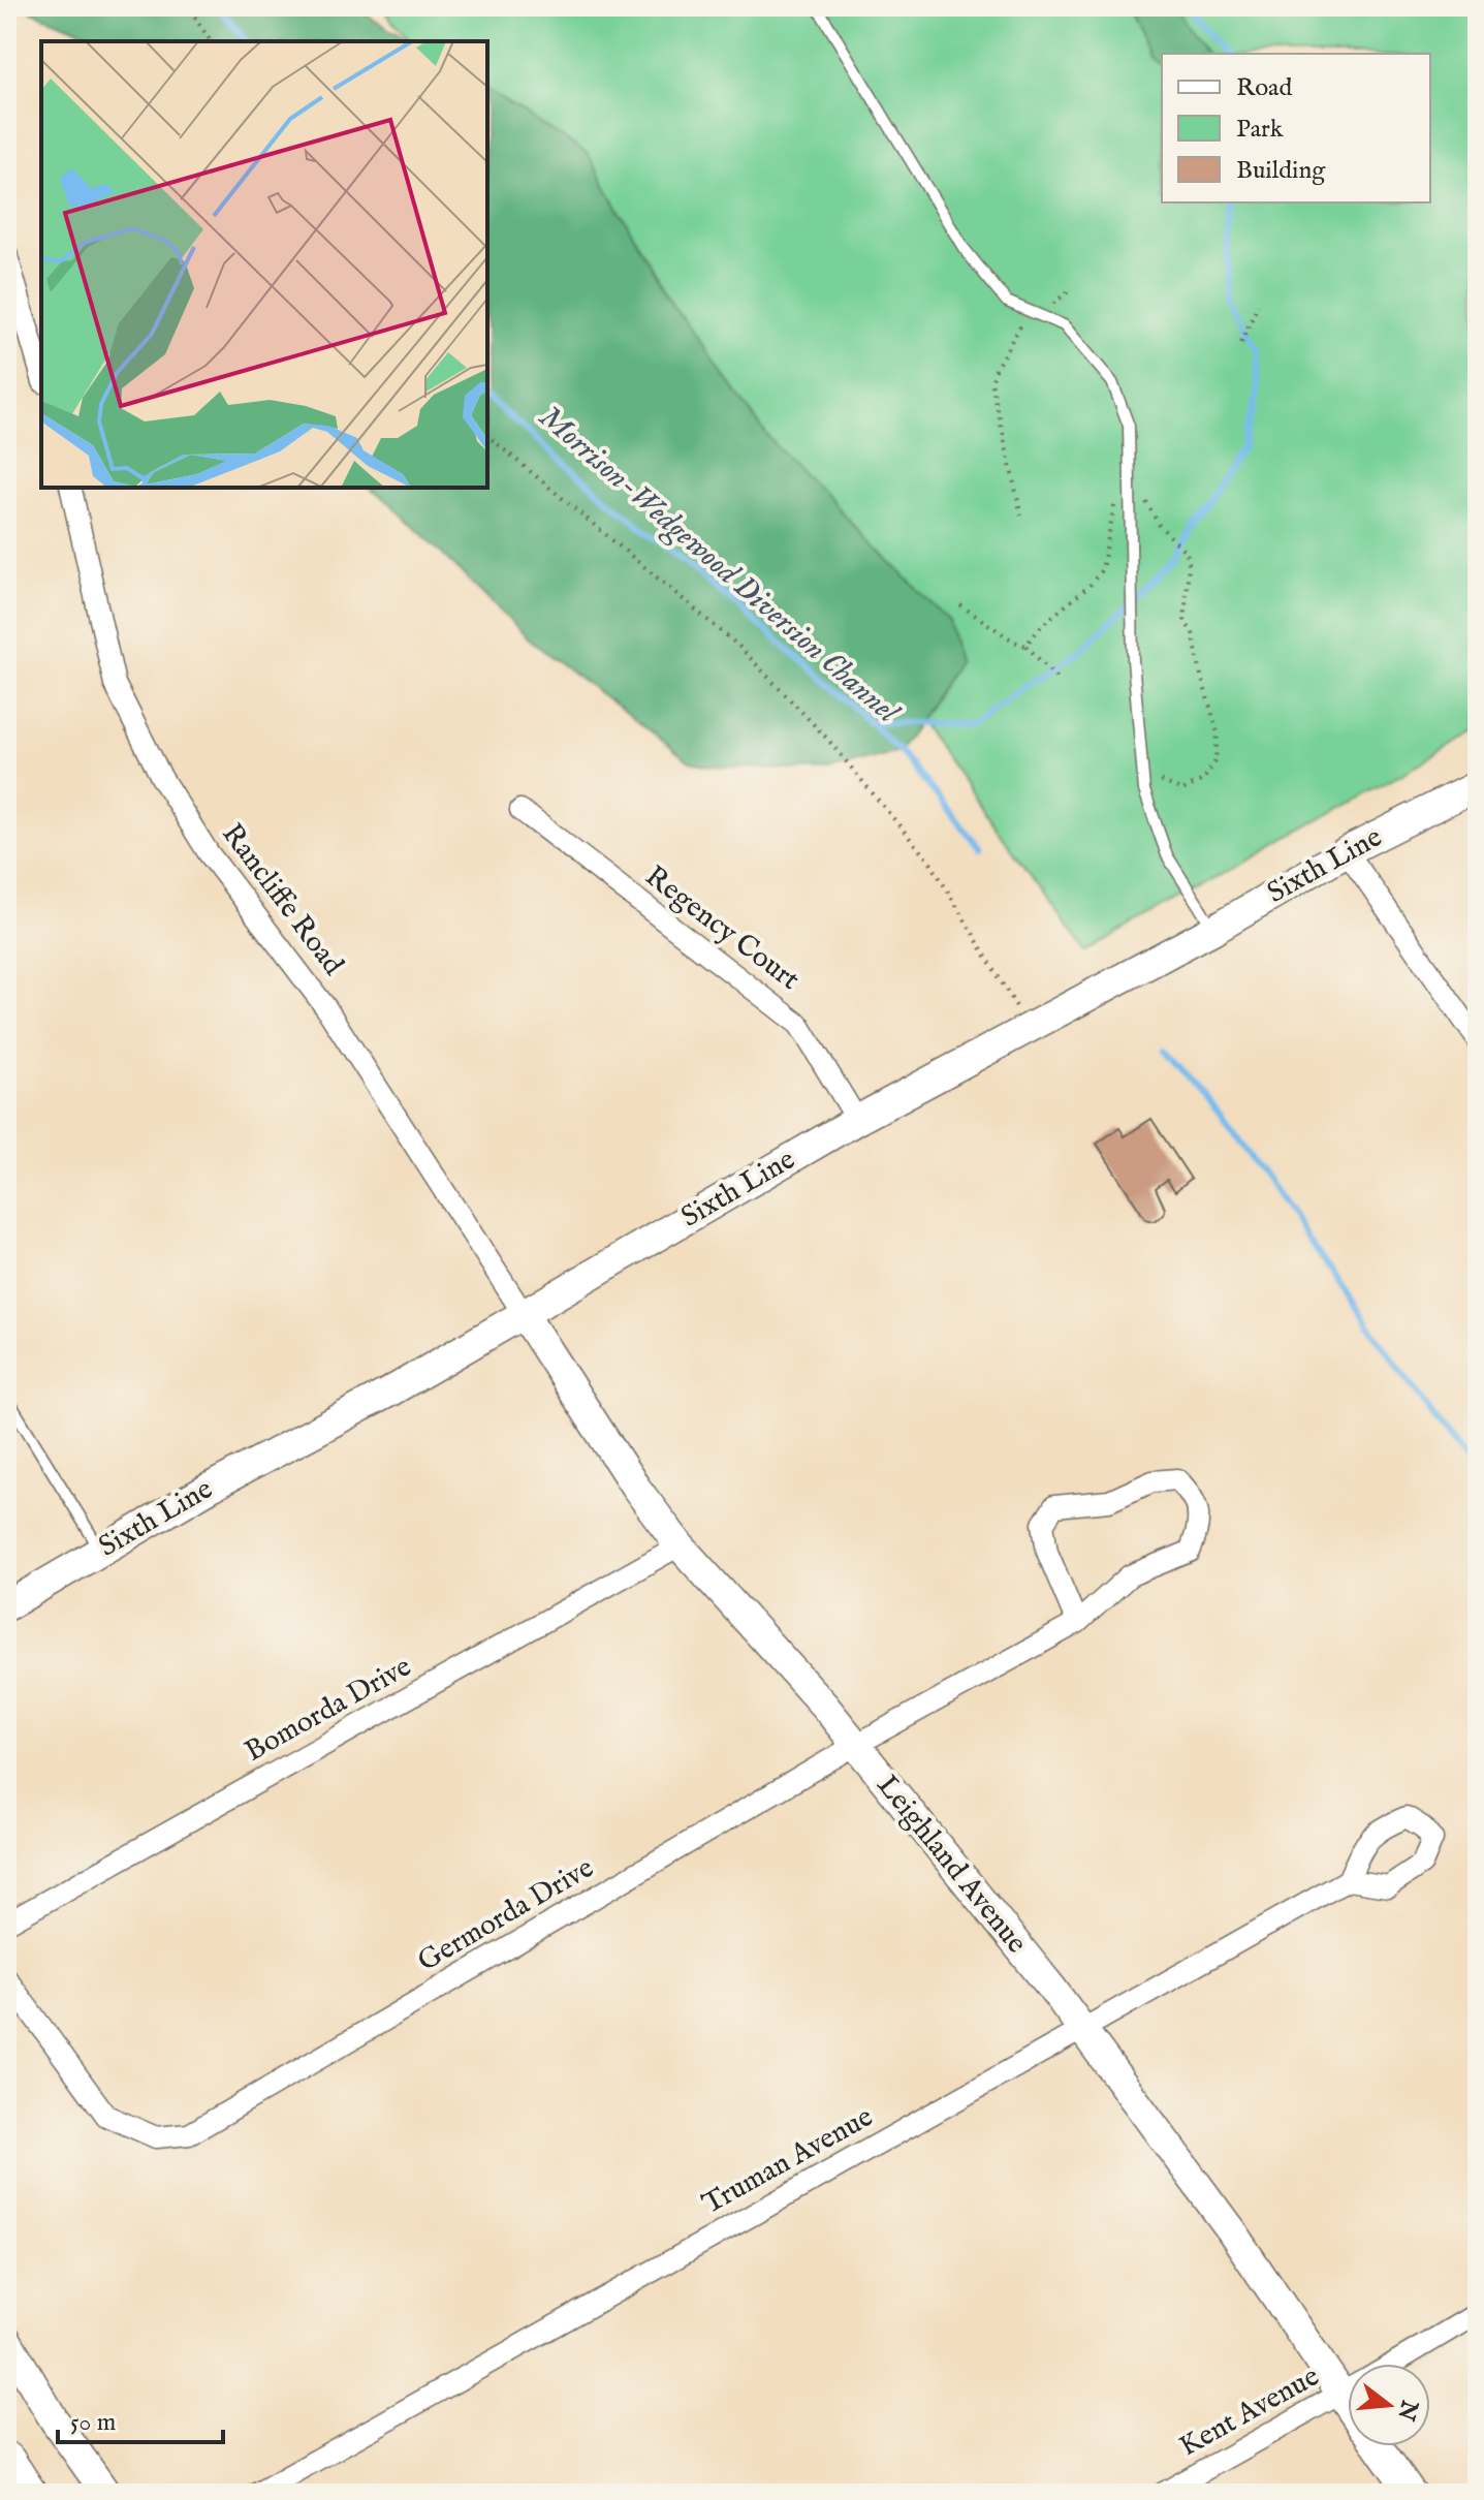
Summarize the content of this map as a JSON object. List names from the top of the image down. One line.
{"streets":{"street":["Sixth Line","Rancliffe Road","Regency Court","Bomorda Drive","Leighland Avenue","Germorda Drive","Truman Avenue","Kent Avenue"]},"crossings":[["Sixth Line","Rancliffe Road"],["Sixth Line","Regency Court"],["Sixth Line","Leighland Avenue"],["Rancliffe Road","Leighland Avenue"],["Bomorda Drive","Leighland Avenue"],["Leighland Avenue","Germorda Drive"],["Leighland Avenue","Truman Avenue"]],"water":["Morrison-Wedgewood Diversion Channel"],"legend":["Road","Park","Building"],"scale_bar":"50 m","north":"right"}
